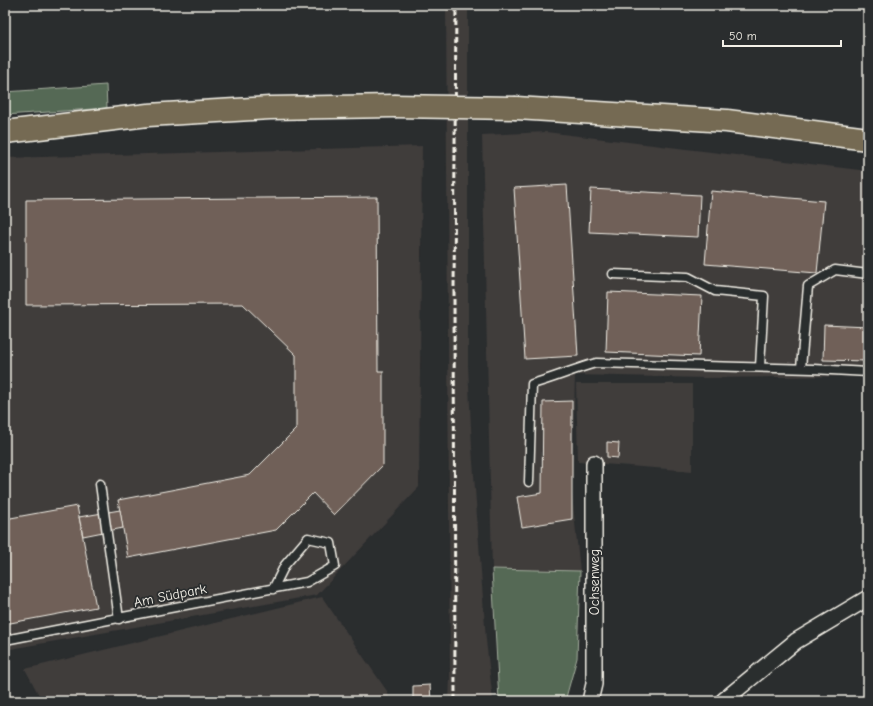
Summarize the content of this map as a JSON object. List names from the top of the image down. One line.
{"streets":{"street":["Ochsenweg"],"lane":["Am Südpark"]},"scale_bar":"50 m"}
